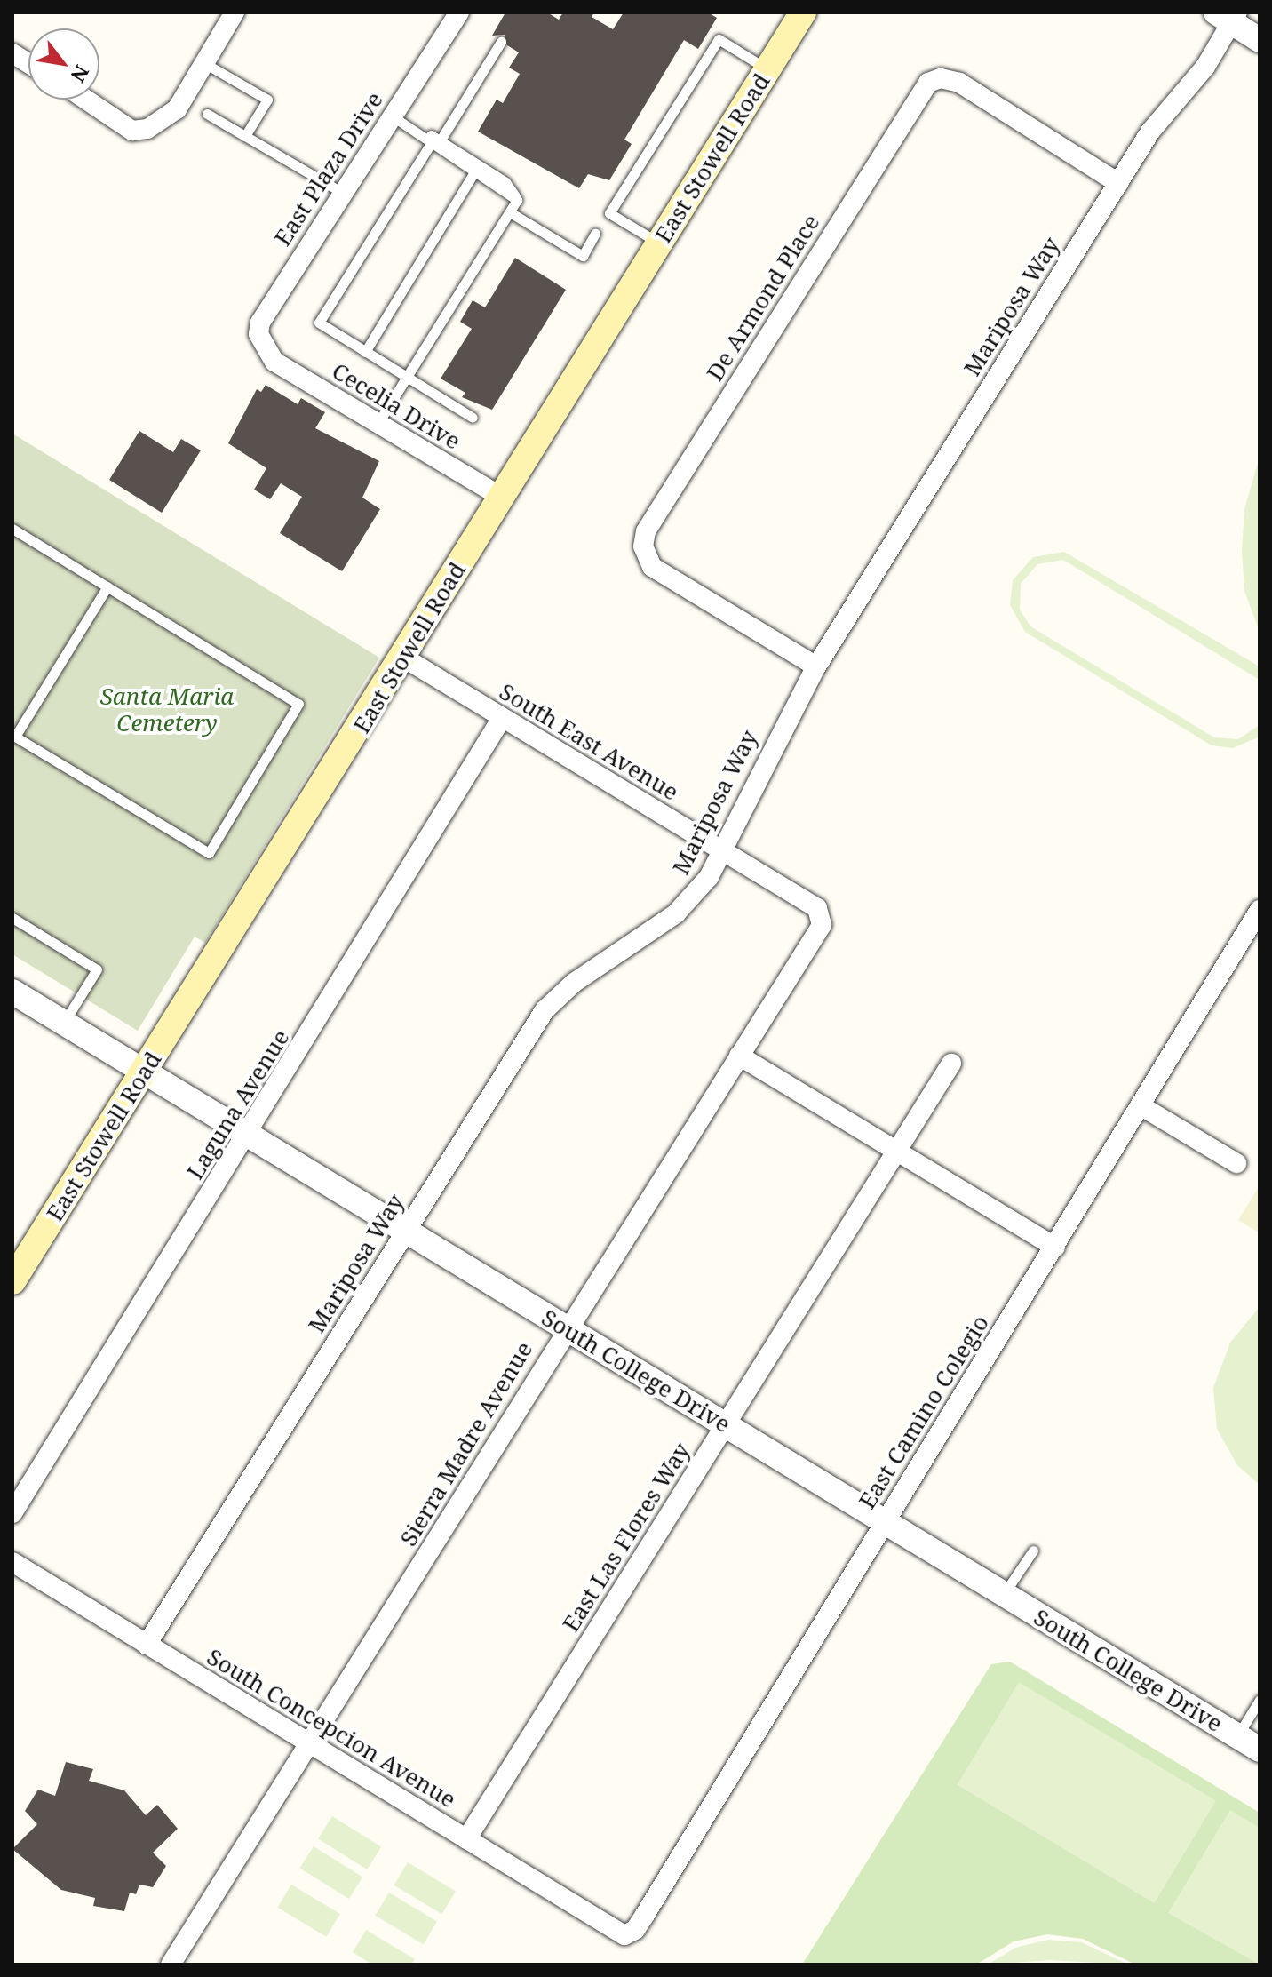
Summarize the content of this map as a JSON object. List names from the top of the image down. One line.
{"streets":{"main road":["East Stowell Road"],"street":["East Plaza Drive","De Armond Place","Mariposa Way","Cecelia Drive","South East Avenue","Laguna Avenue","South College Drive","East Camino Colegio","Sierra Madre Avenue","East Las Flores Way","South Concepcion Avenue"]},"crossings":[["East Stowell Road","Cecelia Drive"],["East Stowell Road","South East Avenue"],["East Stowell Road","South College Drive"],["East Plaza Drive","Cecelia Drive"],["De Armond Place","Mariposa Way"],["Mariposa Way","South East Avenue"],["Mariposa Way","South College Drive"],["Mariposa Way","South Concepcion Avenue"],["South East Avenue","Laguna Avenue"],["South East Avenue","Sierra Madre Avenue"],["Laguna Avenue","South College Drive"],["South College Drive","East Camino Colegio"],["South College Drive","Sierra Madre Avenue"],["South College Drive","East Las Flores Way"],["East Camino Colegio","South Concepcion Avenue"],["Sierra Madre Avenue","South Concepcion Avenue"],["East Las Flores Way","South Concepcion Avenue"]],"parks":["Santa Maria Cemetery"],"north":"bottom right"}
